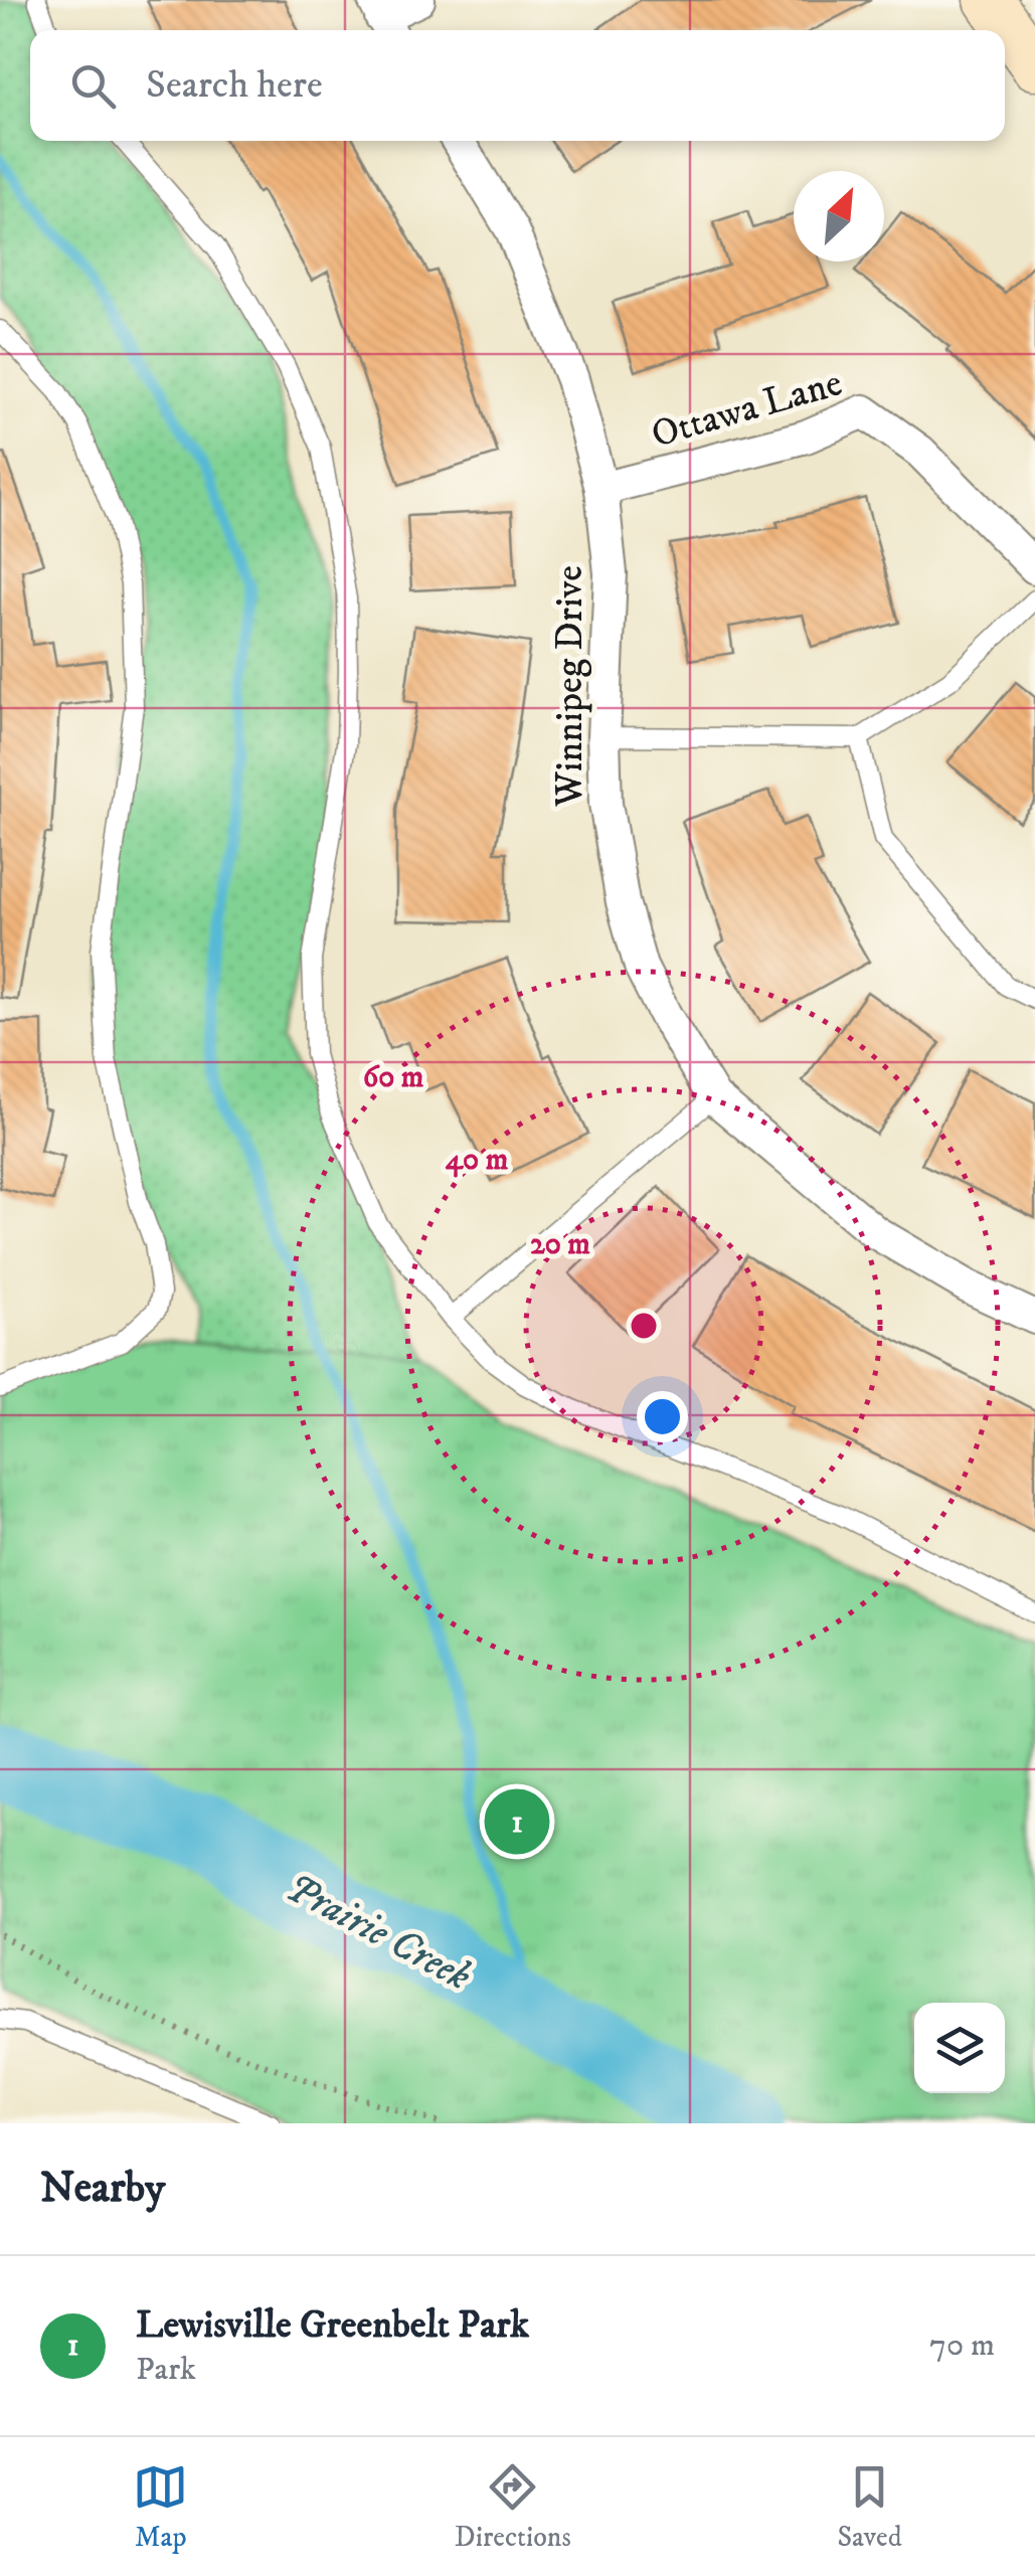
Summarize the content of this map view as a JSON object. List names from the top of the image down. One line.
{"streets":{"street":["Ottawa Lane","Winnipeg Drive"]},"crossings":[["Ottawa Lane","Winnipeg Drive"]],"water":["Prairie Creek"],"north":"top right","page":{"search":"Search here","pins":"1","heading":"Nearby","list":[{"mark":"1","name":"Lewisville Greenbelt Park","note":"Park","value":"70 m"}],"nav":["Map","Directions","Saved"]},"rings":["60 m","40 m","20 m"]}
